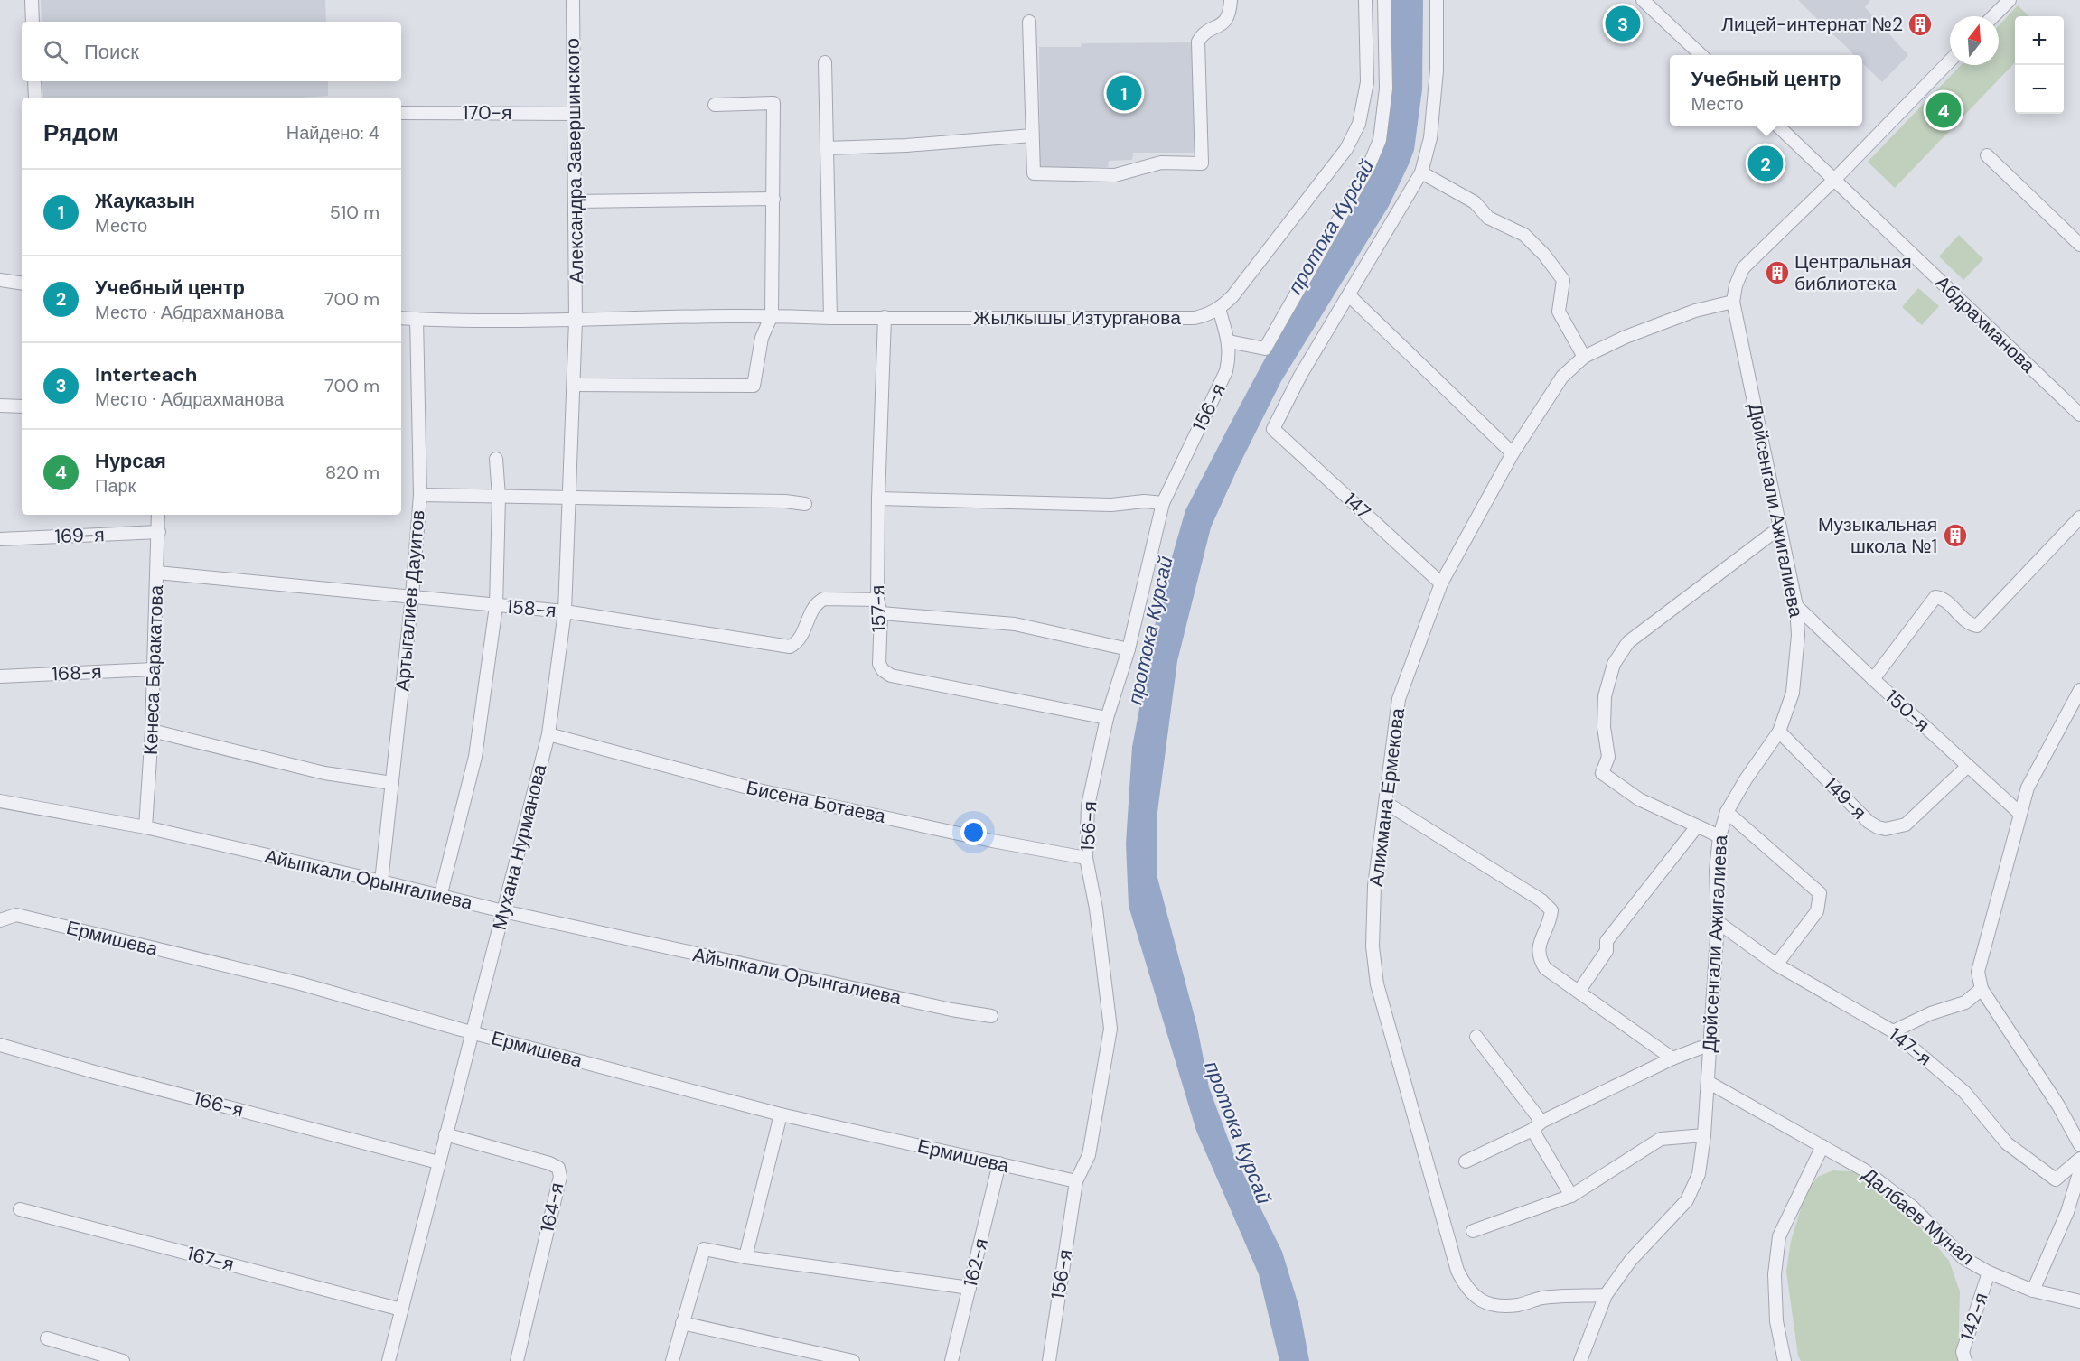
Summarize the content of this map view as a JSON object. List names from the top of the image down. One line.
{"streets":{"street":["170-я","Александра Завершинского","Жылкышы Изтурганова","Абдрахманова","156-я","147","Дюйсенгали Ажигалиева","169-я","Артыгалиев Дауитов","158-я","157-я","Кенеса Баракатова","168-я","150-я","Алихмана Ермекова","149-я","Бисена Ботаева","Мухана Нурманова","Айыпкали Орынгалиева","Ермишева","147-я","166-я","164-я","Далбаев Мунал","167-я","162-я","142-я"]},"crossings":[["170-я","Александра Завершинского"],["Александра Завершинского","Жылкышы Изтурганова"],["Александра Завершинского","Мухана Нурманова"],["Жылкышы Изтурганова","156-я"],["Жылкышы Изтурганова","Артыгалиев Дауитов"],["Жылкышы Изтурганова","157-я"],["Жылкышы Изтурганова","Мухана Нурманова"],["Абдрахманова","Дюйсенгали Ажигалиева"],["156-я","157-я"],["156-я","Бисена Ботаева"],["156-я","Ермишева"],["147","Алихмана Ермекова"],["Дюйсенгали Ажигалиева","150-я"],["Дюйсенгали Ажигалиева","Алихмана Ермекова"],["Дюйсенгали Ажигалиева","149-я"],["Дюйсенгали Ажигалиева","147-я"],["Дюйсенгали Ажигалиева","Далбаев Мунал"],["169-я","Кенеса Баракатова"],["Артыгалиев Дауитов","158-я"],["Артыгалиев Дауитов","Айыпкали Орынгалиева"],["158-я","157-я"],["158-я","Кенеса Баракатова"],["158-я","Мухана Нурманова"],["Кенеса Баракатова","168-я"],["Кенеса Баракатова","Айыпкали Орынгалиева"],["150-я","149-я"],["Бисена Ботаева","Мухана Нурманова"],["Мухана Нурманова","Айыпкали Орынгалиева"],["Мухана Нурманова","Ермишева"],["Мухана Нурманова","166-я"],["Мухана Нурманова","164-я"],["Мухана Нурманова","167-я"],["Ермишева","162-я"],["Далбаев Мунал","142-я"]],"water":["протока Курсай"],"places":{"building":["Лицей-интернат №2","Центральная библиотека","Музыкальная школа №1"]},"north":"top","page":{"pins":["3","1","4","2"],"map_buttons":["+","−"],"search":"Поиск","popup":["Учебный центр","Место"],"heading":["Рядом","Найдено: 4"],"list":[{"mark":"1","name":"Жауказын","note":"Место","value":"510 m"},{"mark":"2","name":"Учебный центр","note":"Место · Абдрахманова","value":"700 m"},{"mark":"3","name":"Interteach","note":"Место · Абдрахманова","value":"700 m"},{"mark":"4","name":"Нурсая","note":"Парк","value":"820 m"}]}}
